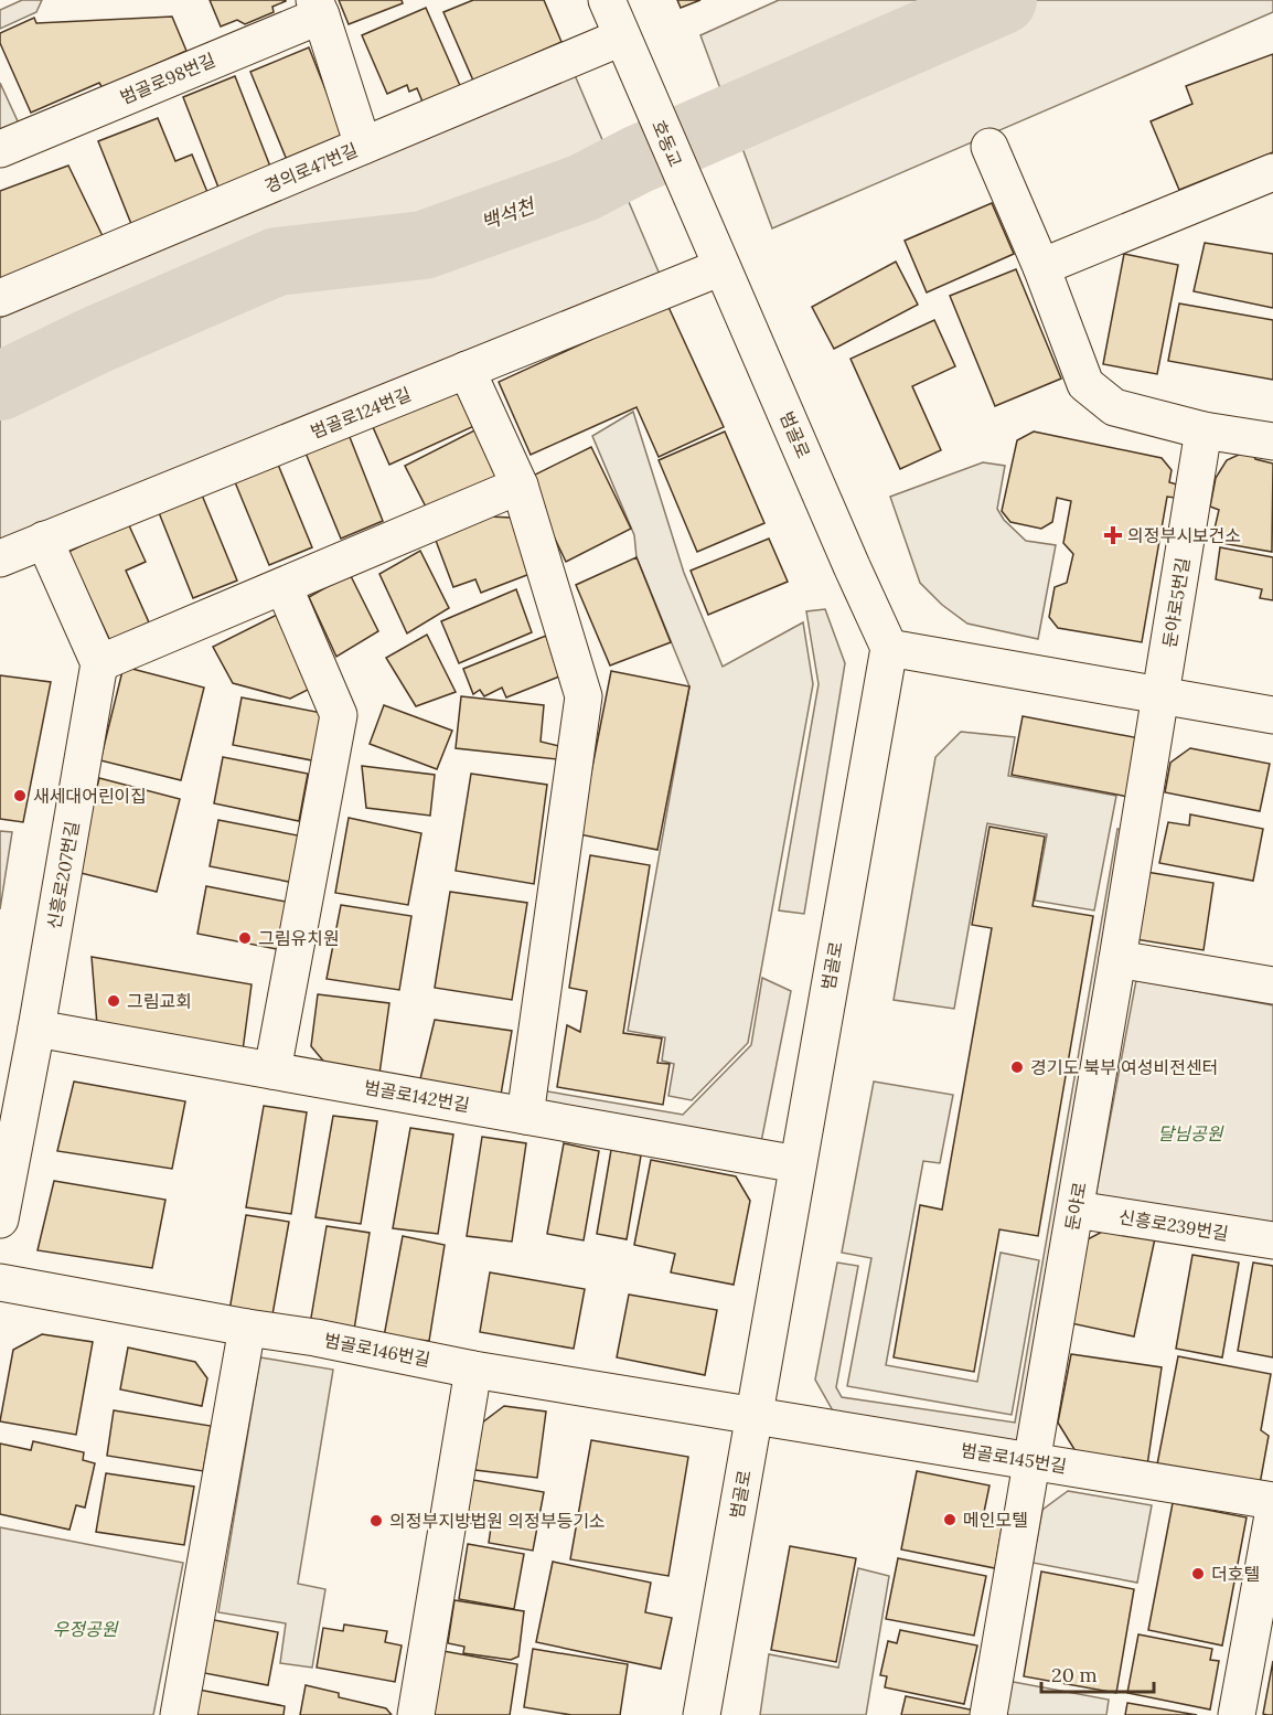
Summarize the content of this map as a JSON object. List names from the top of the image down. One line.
{"streets":{"street":["범골로98번길","호동교","경의로47번길","범골로124번길","범골로","둔야로5번길","신흥로207번길","범골로142번길","둔야로","신흥로239번길","범골로146번길","범골로145번길"]},"crossings":[["호동교","경의로47번길"],["호동교","범골로124번길"],["호동교","범골로"],["범골로124번길","범골로"],["범골로","범골로142번길"],["범골로","범골로146번길"],["범골로","범골로145번길"],["둔야로5번길","둔야로"],["신흥로207번길","범골로142번길"],["둔야로","신흥로239번길"],["둔야로","범골로145번길"],["범골로146번길","범골로145번길"]],"water":["백석천"],"parks":["달님공원","우정공원"],"places":{"health":["의정부시보건소"],"other":["새세대어린이집","그림유치원","그림교회","경기도 북부 여성비전센터","메인모텔","의정부지방법원 의정부등기소","더호텔"]},"scale_bar":"20 m"}
